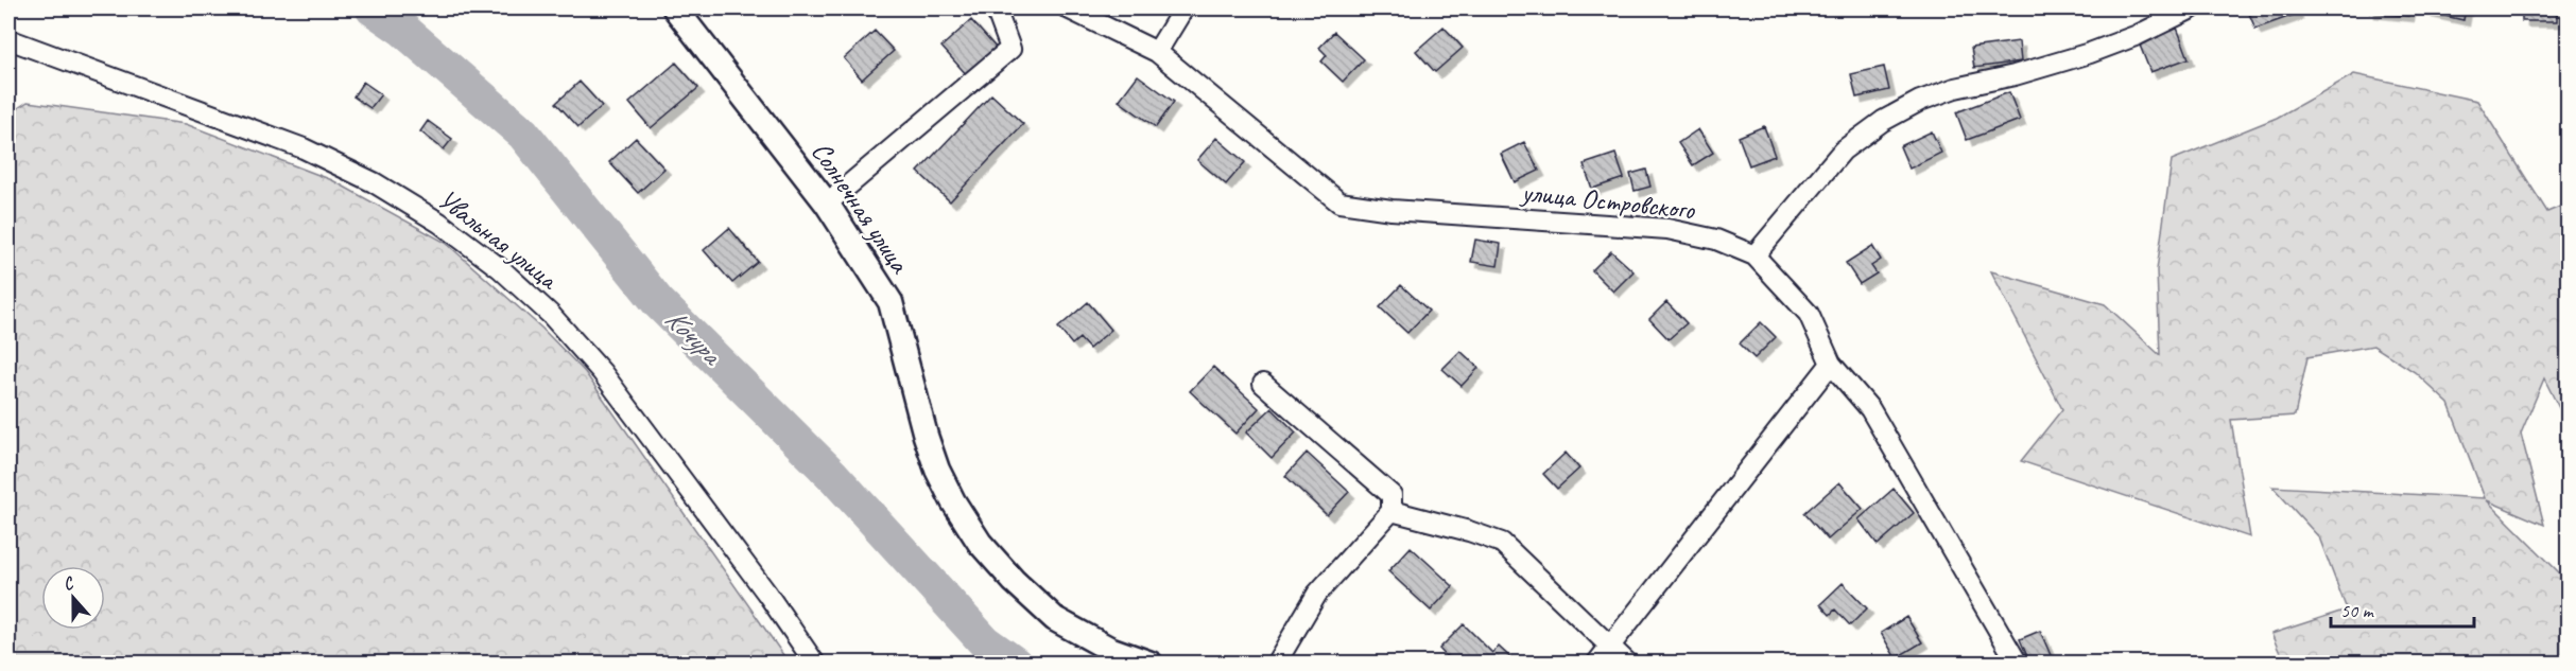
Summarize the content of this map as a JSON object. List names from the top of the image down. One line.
{"streets":{"main road":["Солнечная улица"],"street":["улица Островского","Увальная улица"]},"water":["Кочура"],"scale_bar":"50 m","north":"top"}
